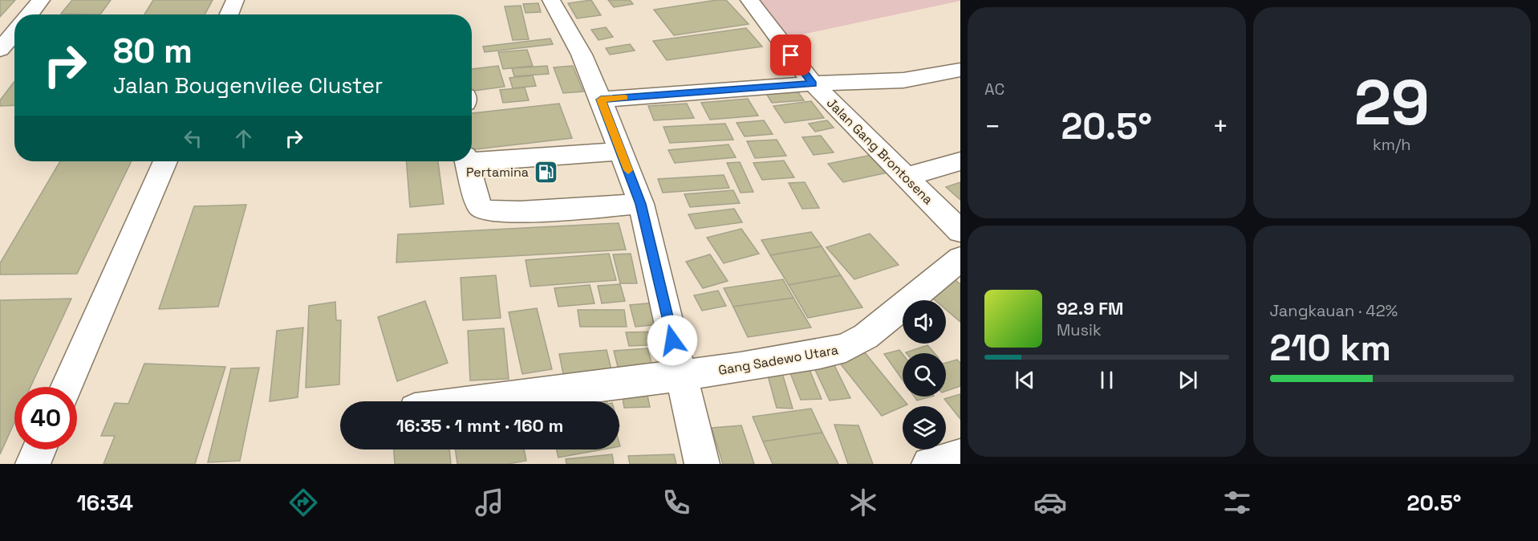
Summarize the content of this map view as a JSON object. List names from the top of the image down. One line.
{"streets":{"street":["Jalan Gang Brontosena","Gang Sadewo Utara"]},"places":{"fuel station":["Pertamina"]},"page":{"tile":["AC",["29","km/h"],["Jangkauan · 42%","210 km"]],"turn":["80 m","Jalan Bougenvilee Cluster"],"heat":["−","20.5°","+"],"song":["92.9 FM","Musik"],"limit":"40","trip":"16:35 · 1 mnt · 160 m","tabs":["16:34","20.5°"]}}
